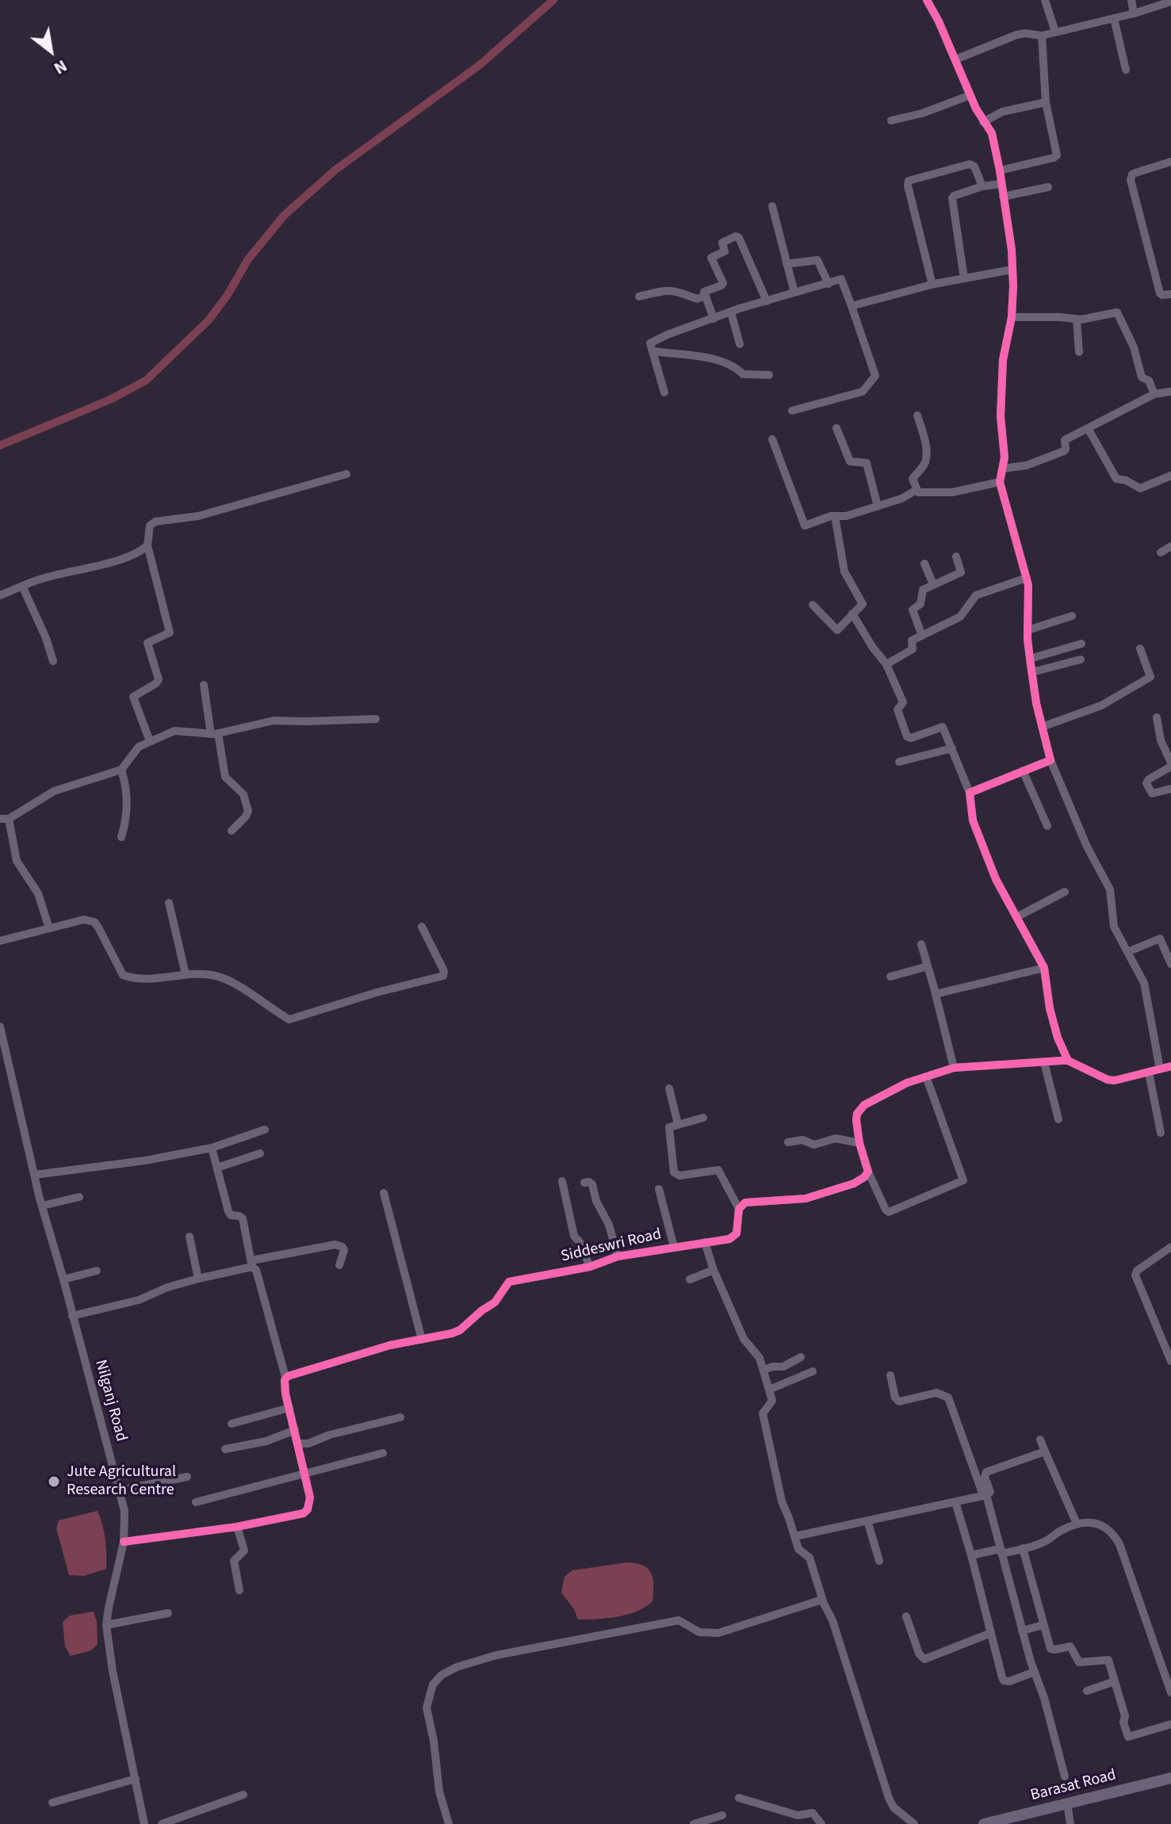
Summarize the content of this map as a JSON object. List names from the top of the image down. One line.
{"streets":{"main road":["Barasat Road"],"street":["Siddeswri Road","Nilganj Road"]},"places":["Jute Agricultural Research Centre"],"north":"bottom right"}
